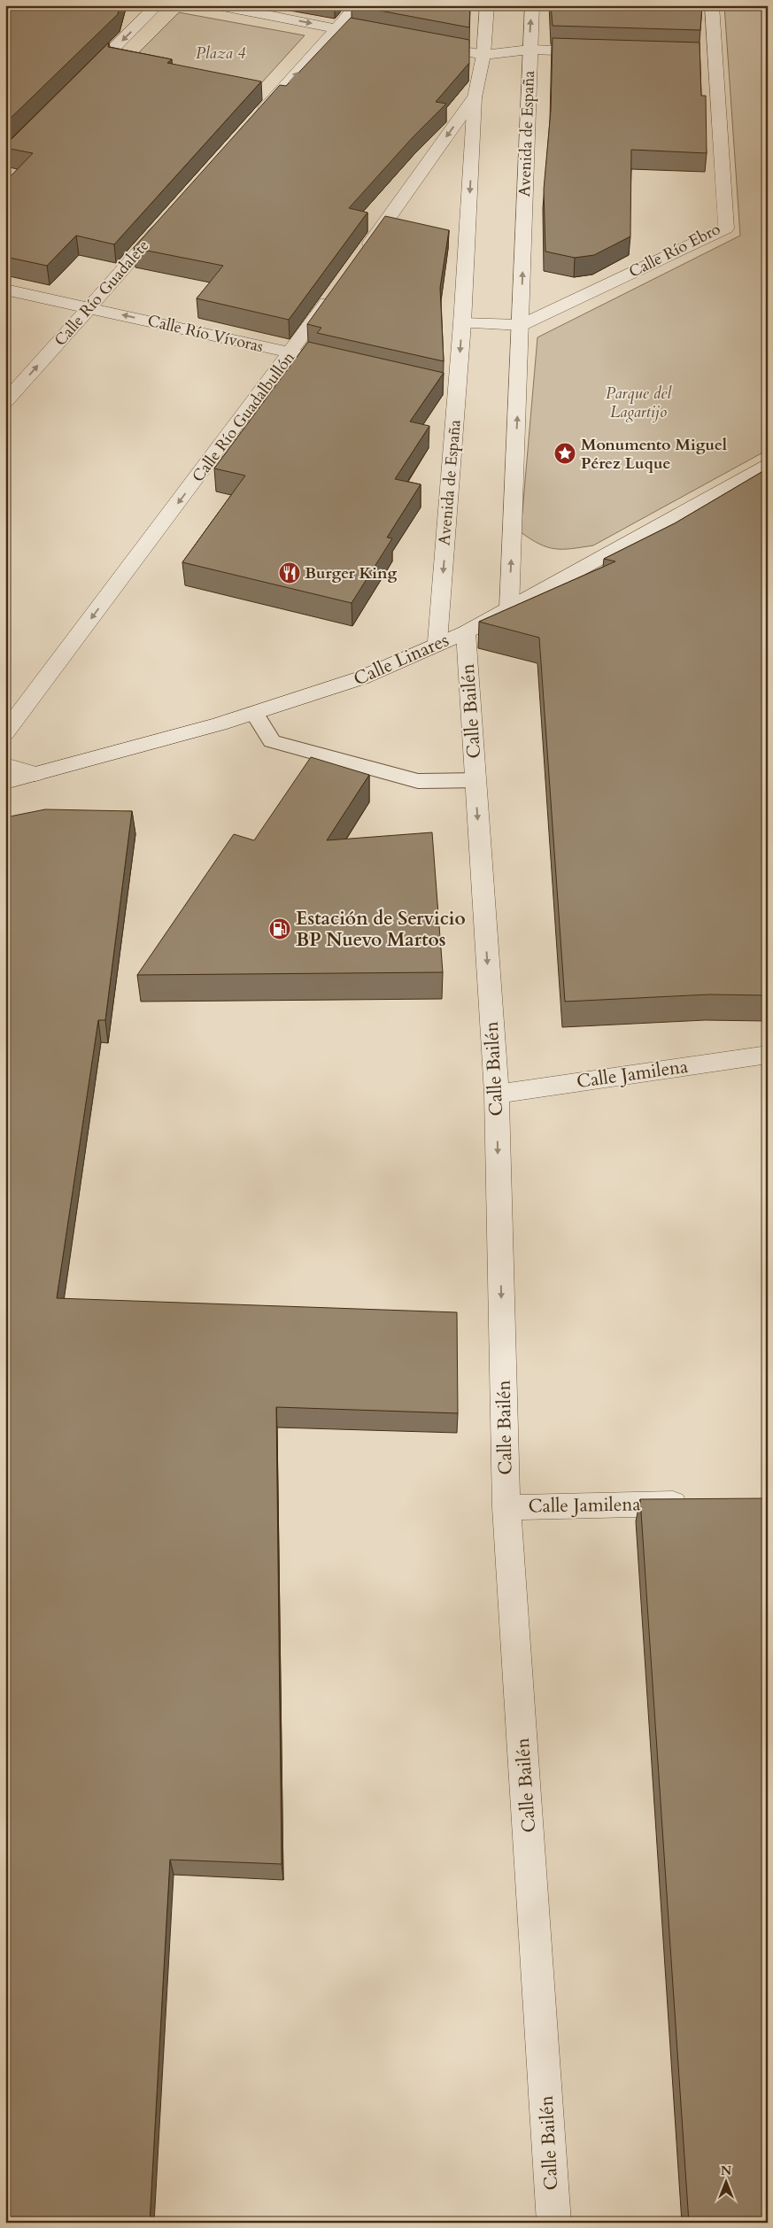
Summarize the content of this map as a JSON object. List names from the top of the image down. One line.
{"streets":{"street":["Avenida de España","Calle Río Ebro","Calle Río Guadalete","Calle Río Vívoras","Calle Río Guadalbullón","Calle Linares","Calle Bailén","Calle Jamilena"]},"crossings":[["Avenida de España","Calle Río Ebro"],["Avenida de España","Calle Linares"],["Calle Río Guadalete","Calle Río Vívoras"],["Calle Río Vívoras","Calle Río Guadalbullón"],["Calle Linares","Calle Bailén"],["Calle Bailén","Calle Jamilena"]],"one_way":["Calle Río Guadalete","Calle Río Vívoras","Calle Río Guadalbullón","Calle Bailén"],"parks":["Plaza 4","Parque del Lagartijo"],"places":{"place":["Monumento Miguel Pérez Luque"],"restaurant":["Burger King"],"fuel station":["Estación de Servicio BP Nuevo Martos"]},"north":"top"}
